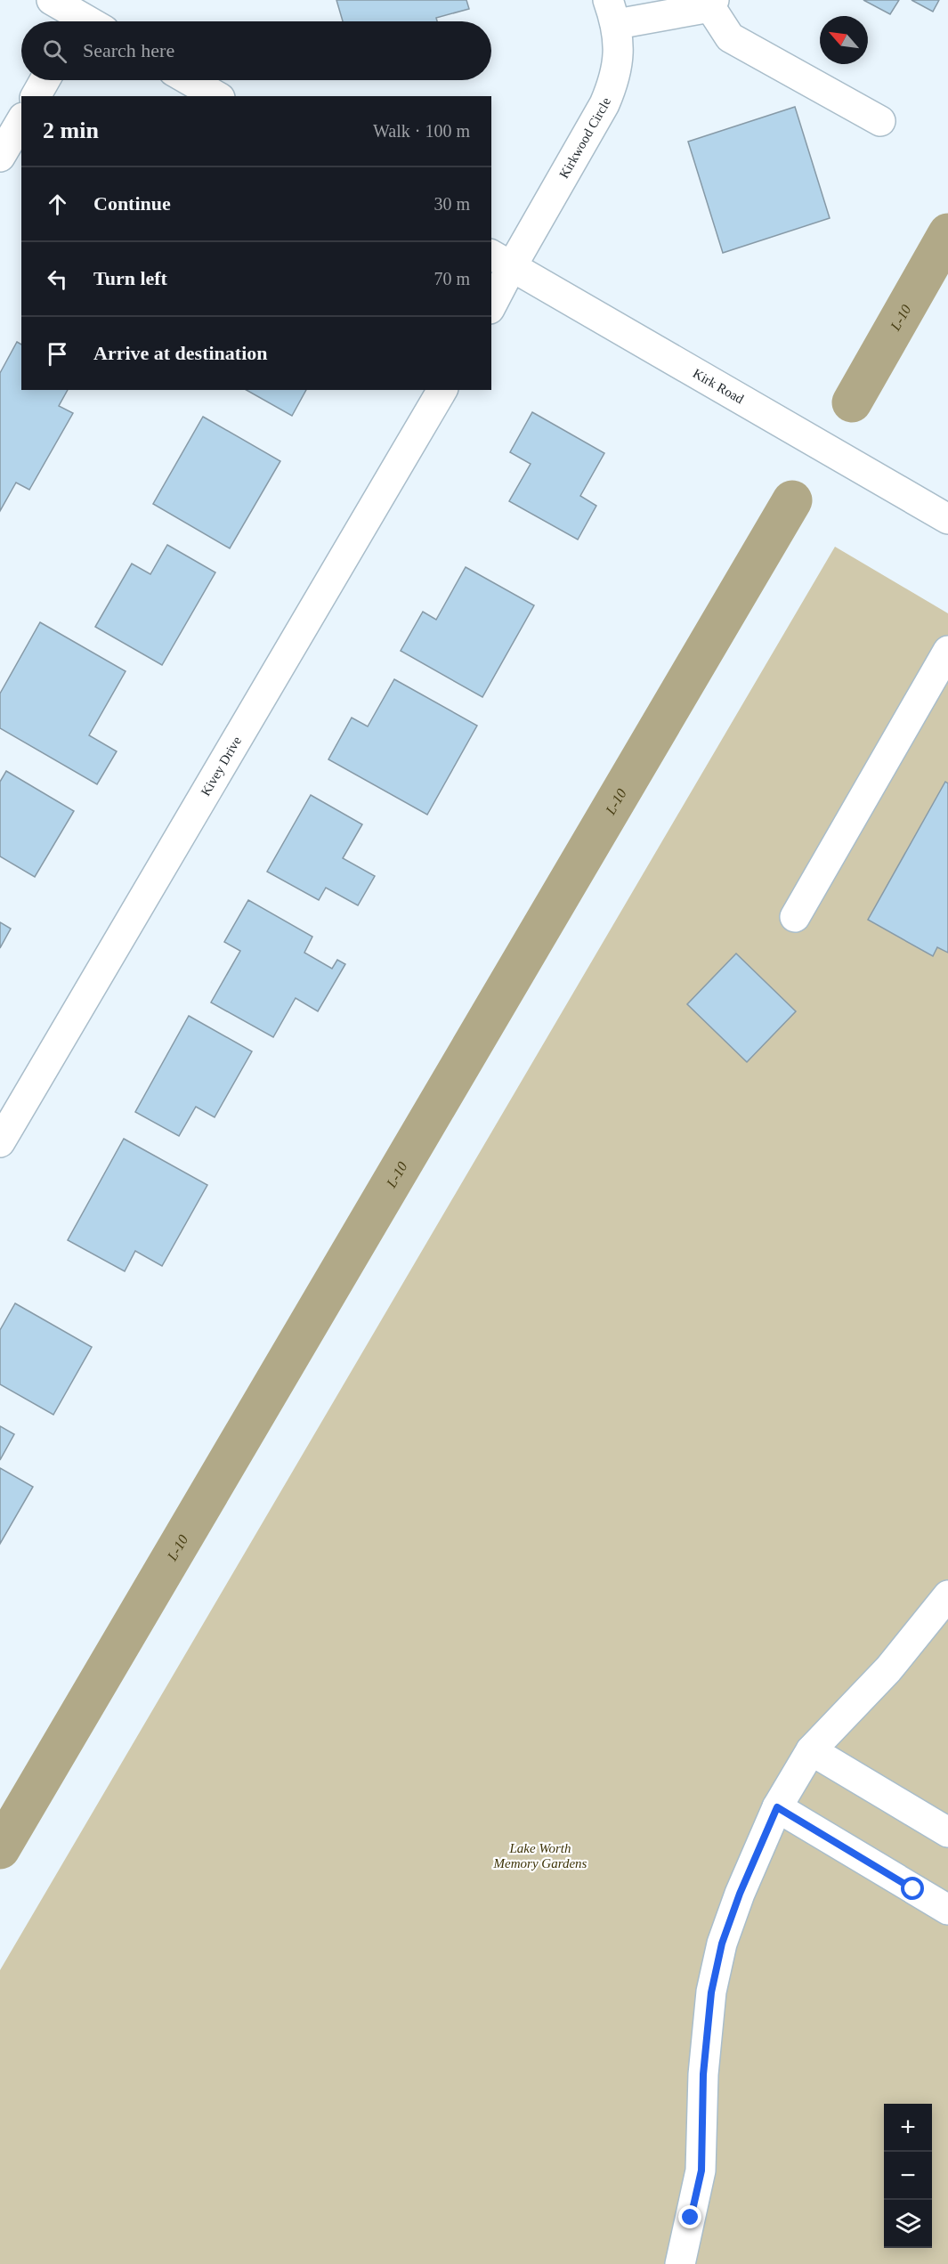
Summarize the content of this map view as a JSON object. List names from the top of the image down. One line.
{"streets":{"street":["Kirkwood Circle","Kirk Road","Kivey Drive"]},"crossings":[["Kirkwood Circle","Kirk Road"]],"water":["L-10"],"parks":["Lake Worth Memory Gardens"],"north":"top left","page":{"search":"Search here","heading":["2 min","Walk · 100 m"],"list":[["Continue","30 m"],["Turn left","70 m"],"Arrive at destination"],"map_buttons":["+","−"]}}
